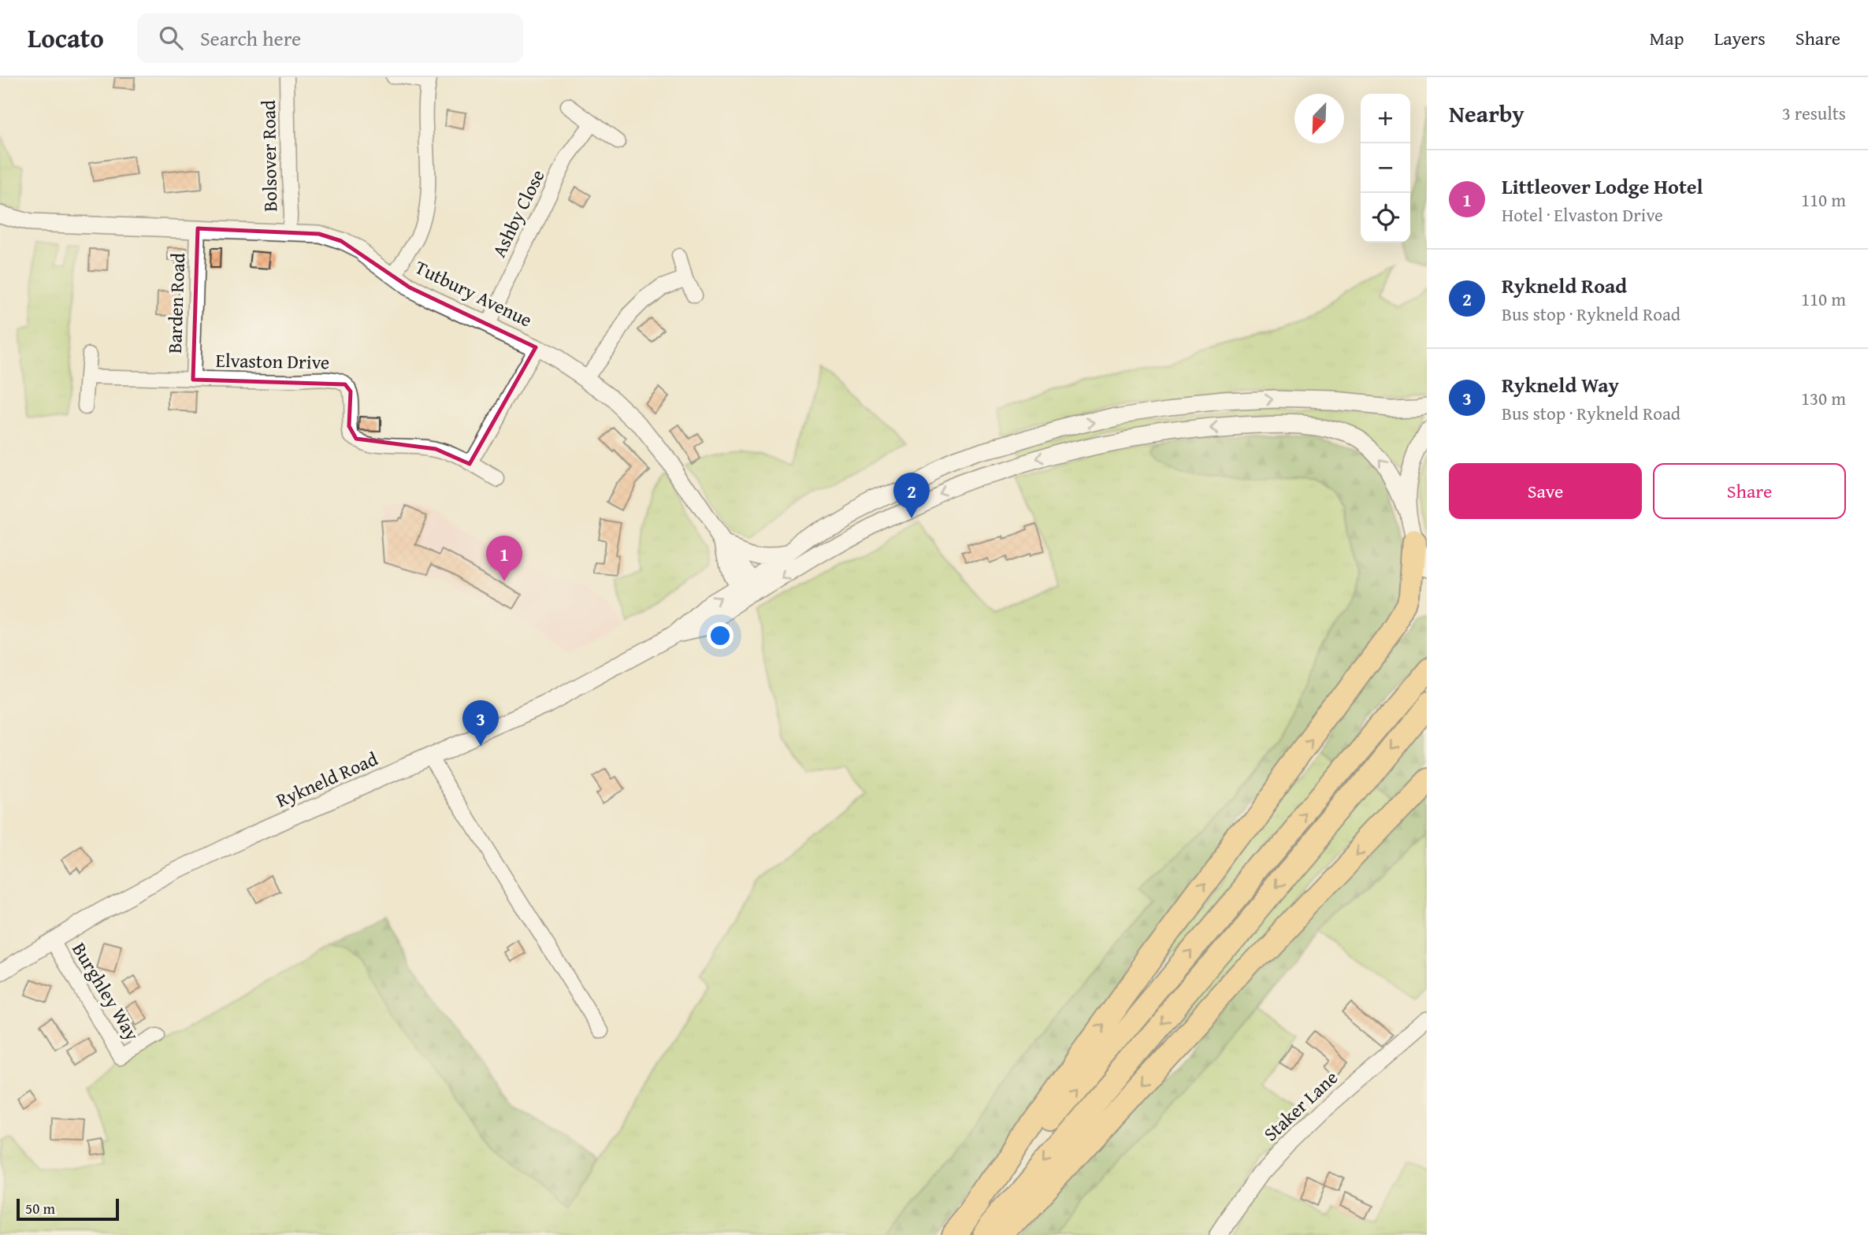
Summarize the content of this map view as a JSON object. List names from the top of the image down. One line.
{"streets":{"street":["Bolsover Road","Ashby Close","Tutbury Avenue","Barden Road","Elvaston Drive","Rykneld Road","Burghley Way","Staker Lane"]},"crossings":[["Bolsover Road","Tutbury Avenue"],["Ashby Close","Tutbury Avenue"],["Tutbury Avenue","Barden Road"],["Tutbury Avenue","Rykneld Road"],["Barden Road","Elvaston Drive"],["Rykneld Road","Burghley Way"]],"scale_bar":"50 m","north":"bottom left","page":{"header":"Locato","search":"Search here","nav":["Map","Layers","Share"],"heading":["Nearby","3 results"],"map_buttons":["+","−"],"list":[{"mark":"1","name":"Littleover Lodge Hotel","note":"Hotel · Elvaston Drive","value":"110 m"},{"mark":"2","name":"Rykneld Road","note":"Bus stop · Rykneld Road","value":"110 m"},{"mark":"3","name":"Rykneld Way","note":"Bus stop · Rykneld Road","value":"130 m"}],"buttons":["Save","Share"],"pins":["2","1","3"],"scale":"50 m"}}
